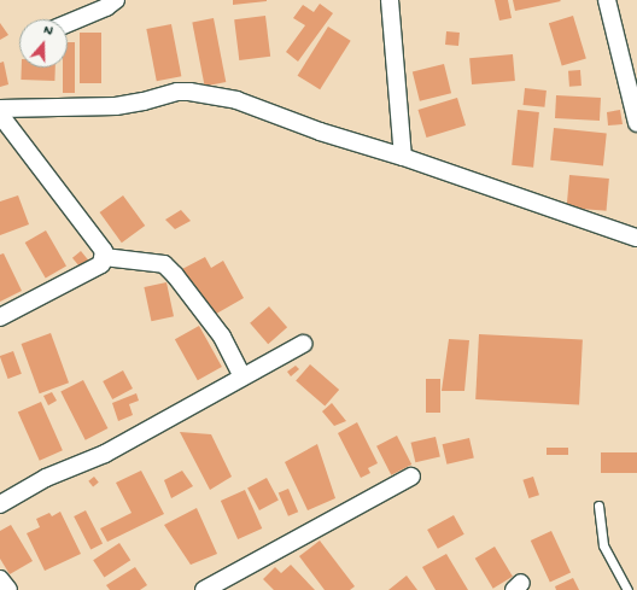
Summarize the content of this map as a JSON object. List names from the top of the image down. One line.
{"north":"top"}
